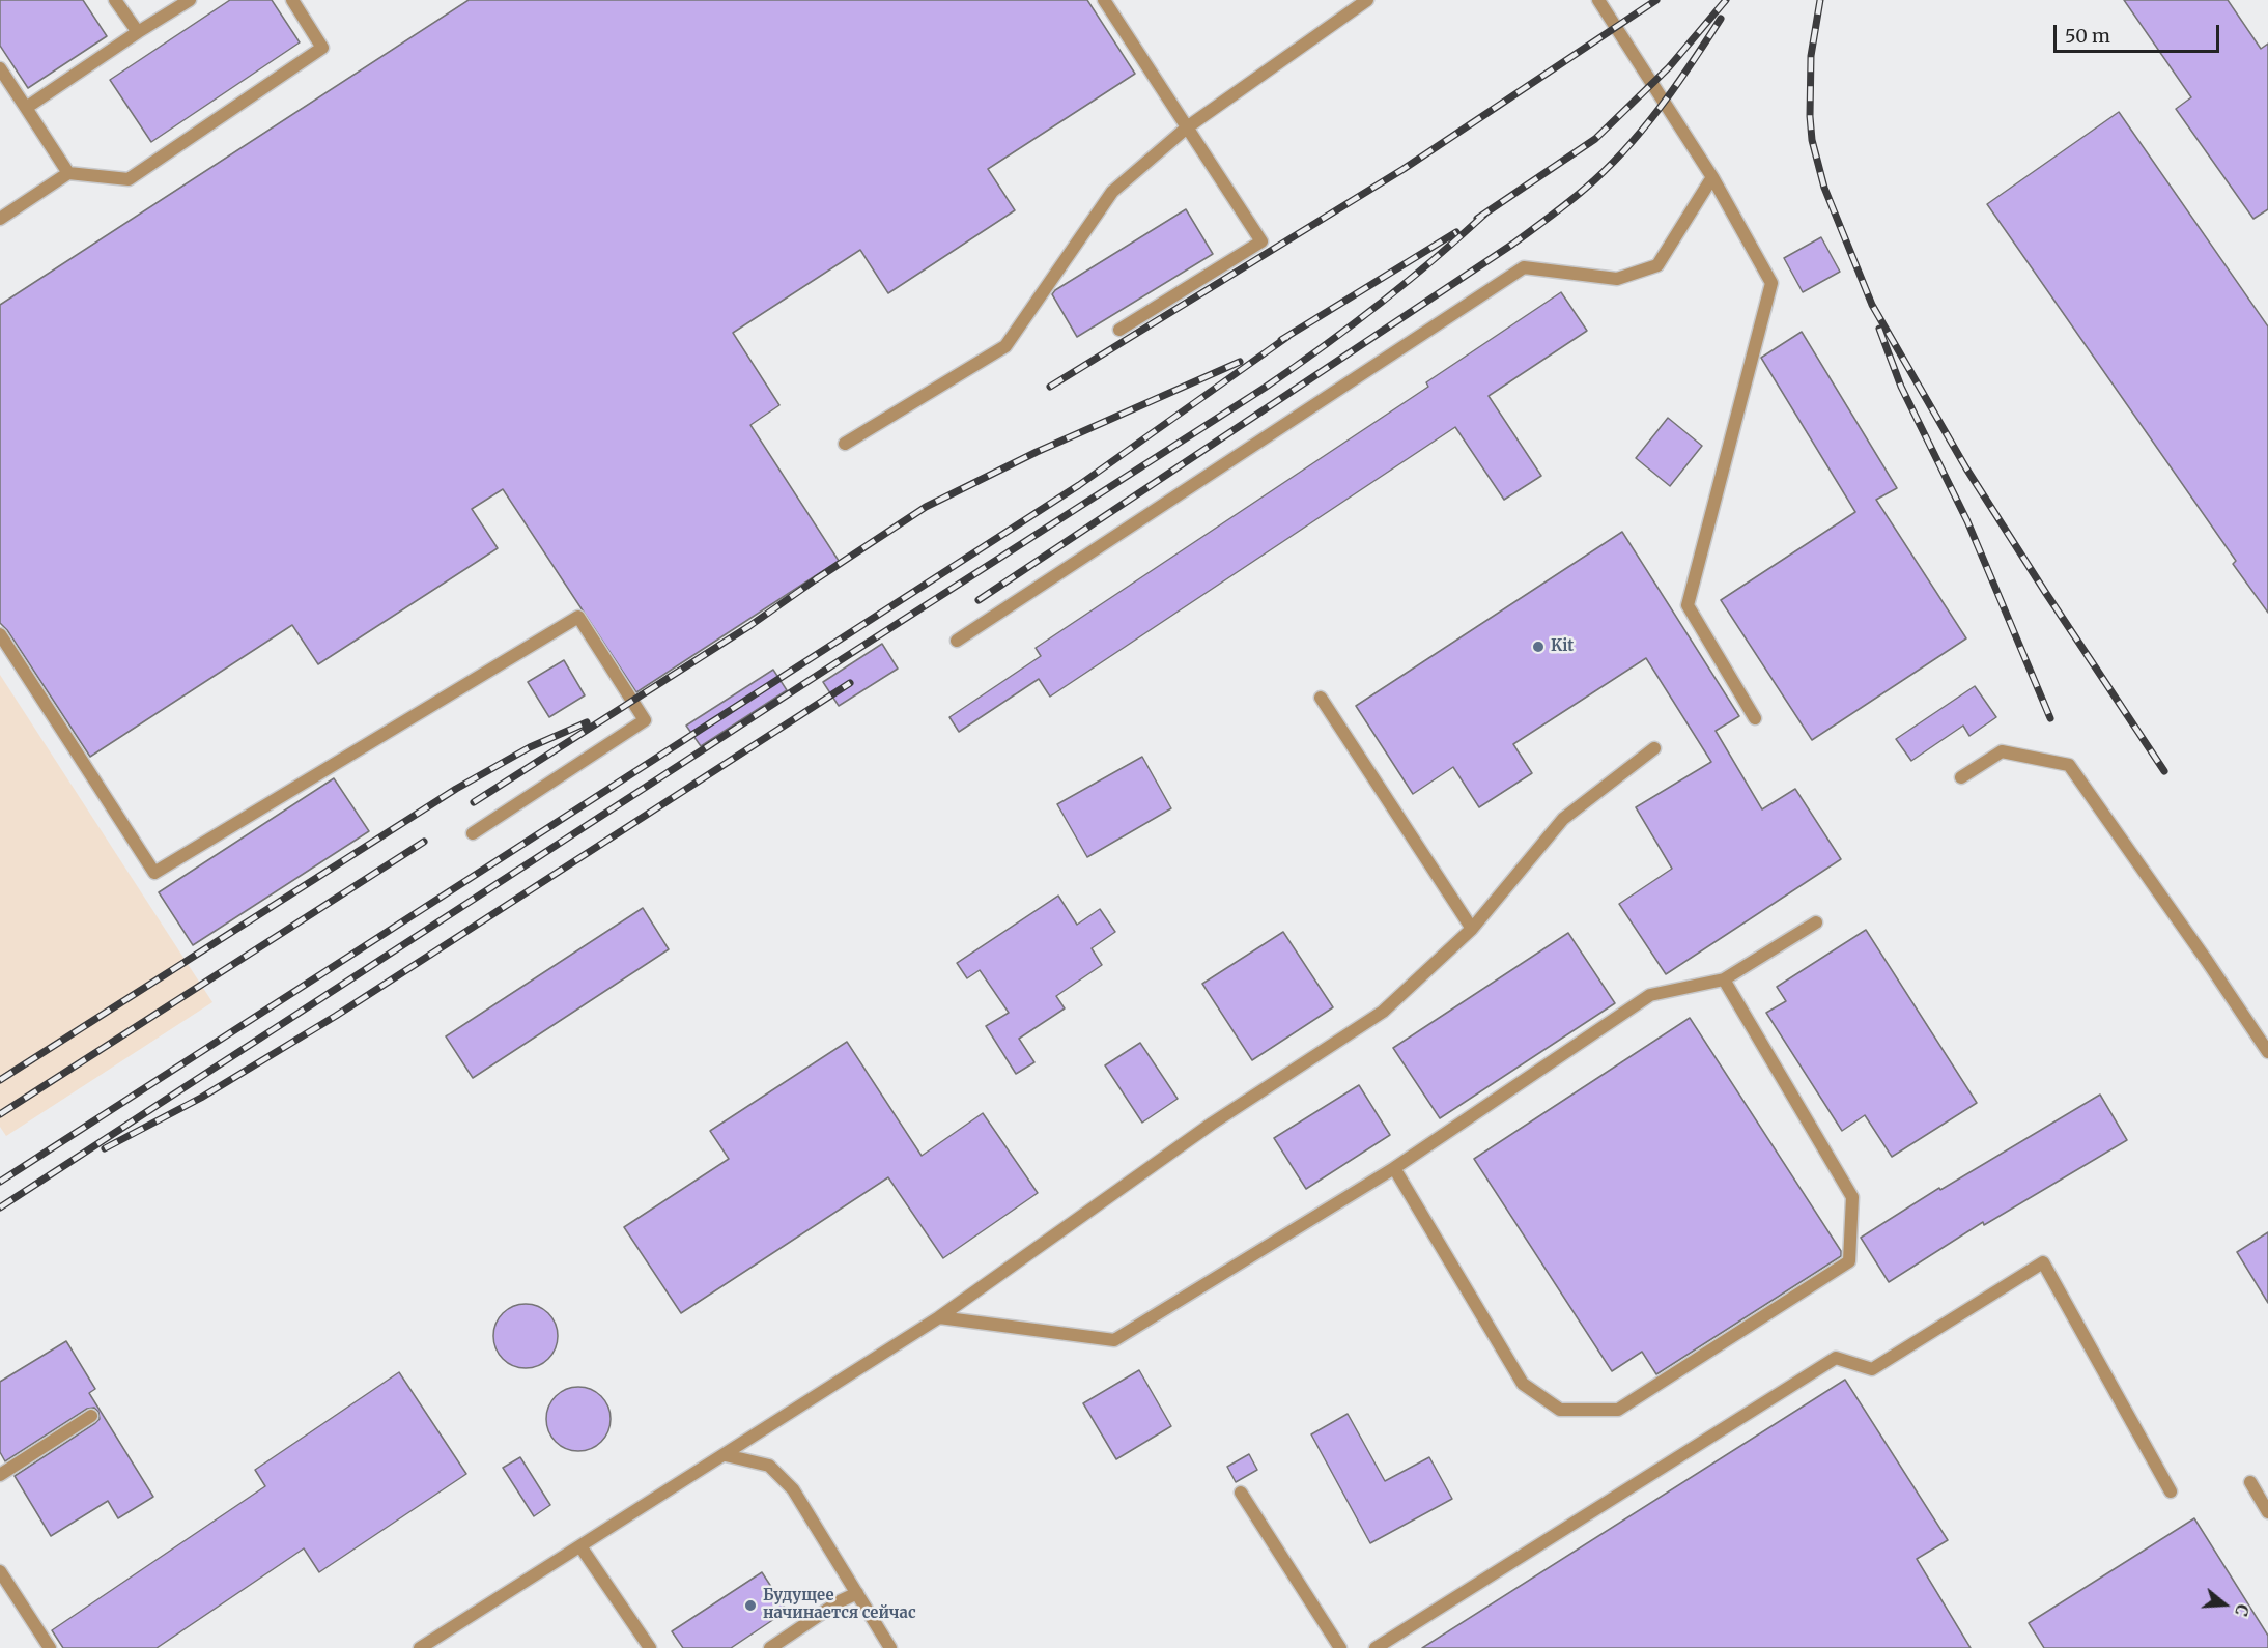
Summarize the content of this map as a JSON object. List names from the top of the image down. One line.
{"places":["Kit","Будущее начинается сейчас"],"scale_bar":"50 m","north":"right"}
